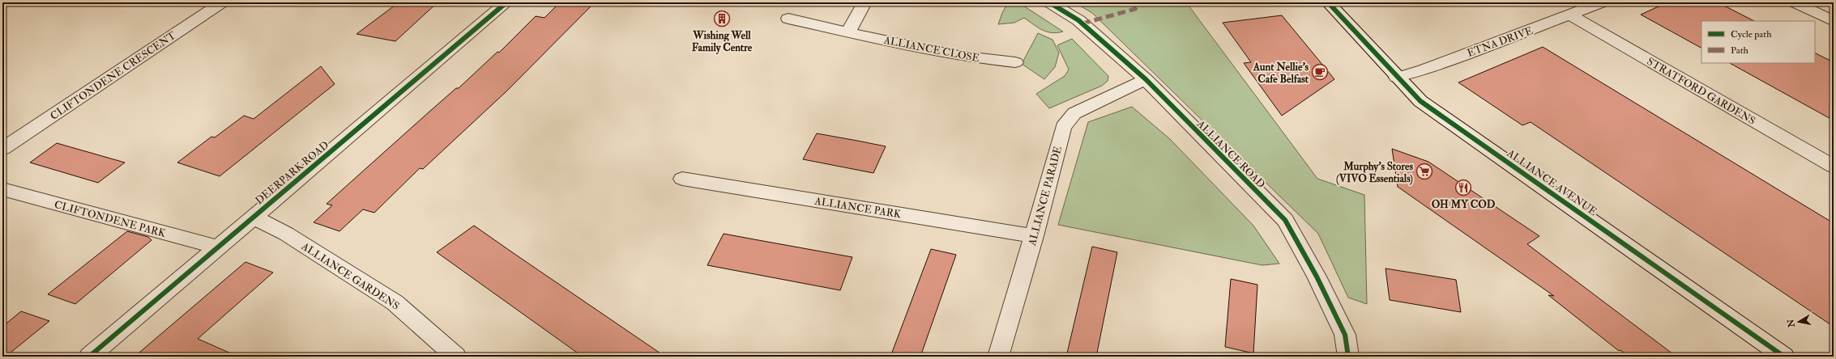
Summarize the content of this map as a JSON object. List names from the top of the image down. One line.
{"streets":{"street":["ETNA DRIVE","ALLIANCE CLOSE","CLIFTONDENE CRESCENT","STRATFORD GARDENS","ALLIANCE ROAD","DEERPARK ROAD","ALLIANCE AVENUE","ALLIANCE PARADE","ALLIANCE PARK","CLIFTONDENE PARK","ALLIANCE GARDENS"]},"crossings":[["ETNA DRIVE","STRATFORD GARDENS"],["ETNA DRIVE","ALLIANCE AVENUE"],["ALLIANCE ROAD","ALLIANCE PARADE"],["DEERPARK ROAD","CLIFTONDENE PARK"],["DEERPARK ROAD","ALLIANCE GARDENS"],["ALLIANCE PARADE","ALLIANCE PARK"]],"places":{"building":["Wishing Well Family Centre"],"cafe":["Aunt Nellie's Cafe Belfast"],"supermarket":["Murphy's Stores (VIVO Essentials)"],"restaurant":["OH MY COD"]},"legend":["Cycle path","Path"],"north":"left"}
